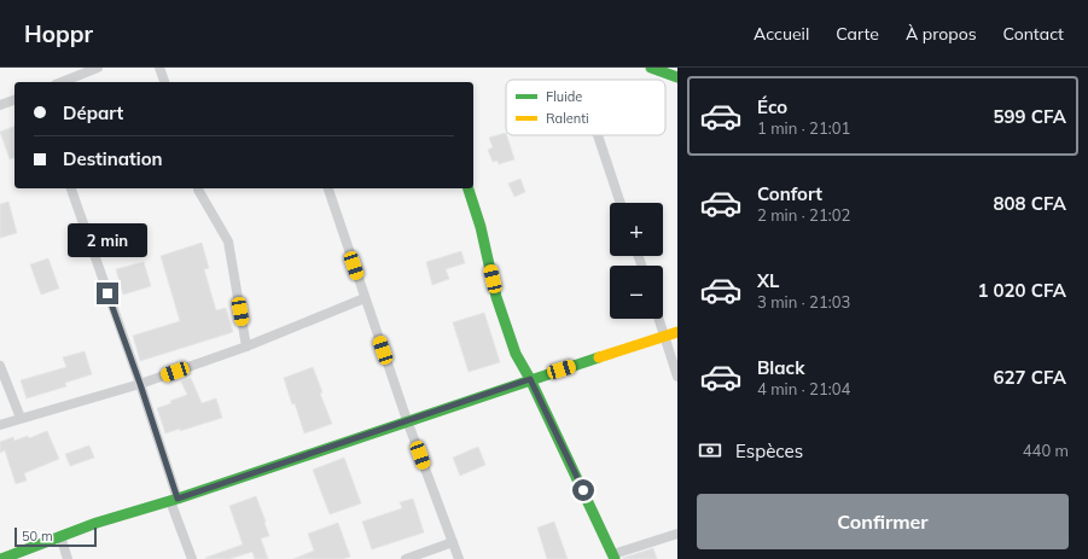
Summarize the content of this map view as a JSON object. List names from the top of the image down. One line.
{"legend":["Fluide","Ralenti"],"scale_bar":"50 m","page":{"header":"Hoppr","nav":["Accueil","Carte","À propos","Contact"],"list":[{"name":"Éco","note":"1 min · 21:01","value":"599 CFA"},{"name":"Confort","note":"2 min · 21:02","value":"808 CFA"},{"name":"XL","note":"3 min · 21:03","value":"1 020 CFA"},{"name":"Black","note":"4 min · 21:04","value":"627 CFA"}],"banner":["Départ","Destination"],"map_buttons":["+","−"],"bubble":"2 min","pay":["Espèces","440 m"],"buttons":"Confirmer","scale":"50 m"}}
